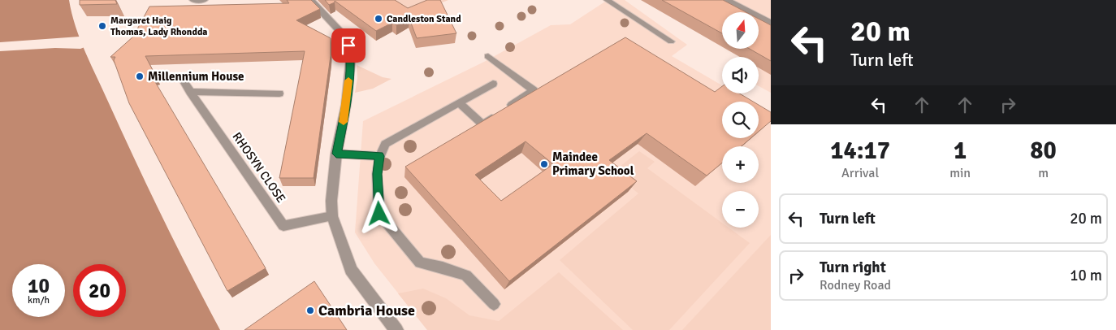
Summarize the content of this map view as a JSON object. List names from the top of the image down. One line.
{"streets":{"lane":["RHOSYN CLOSE"]},"places":["Candleston Stand","Margaret Haig Thomas, Lady Rhondda","Millennium House","Maindee Primary School","Cambria House"],"north":"top","page":{"turn":["20 m","Turn left"],"map_buttons":["+","−"],"eta":["14:17","Arrival","1","min","80","m"],"list":[{"name":"Turn left","value":"20 m"},{"name":"Turn right","note":"Rodney Road","value":"10 m"}],"speed":"10 km/h","limit":"20"}}
